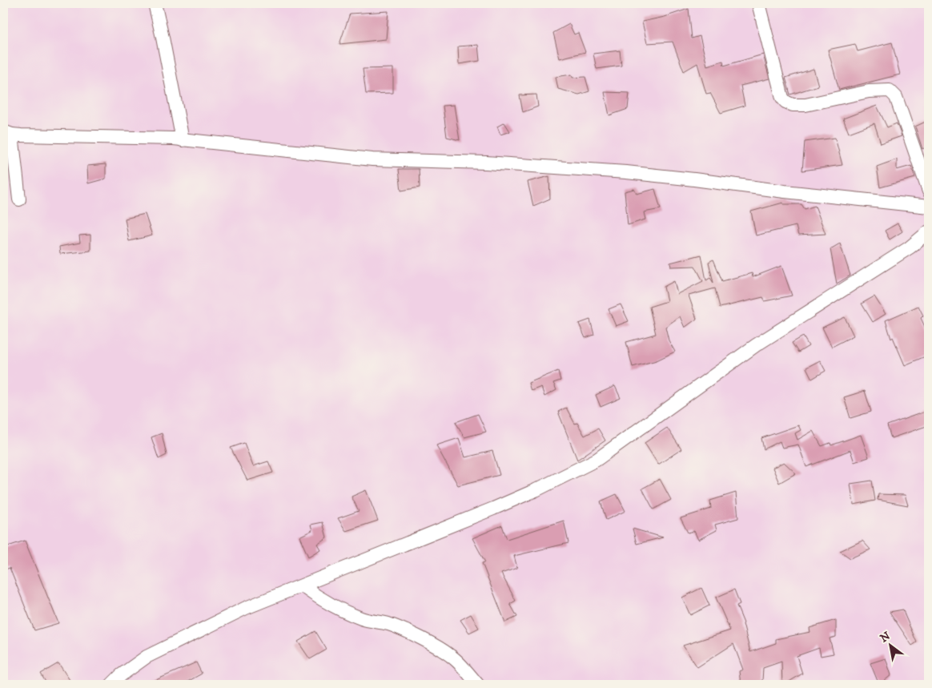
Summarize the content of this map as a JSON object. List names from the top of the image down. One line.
{"north":"top left"}
